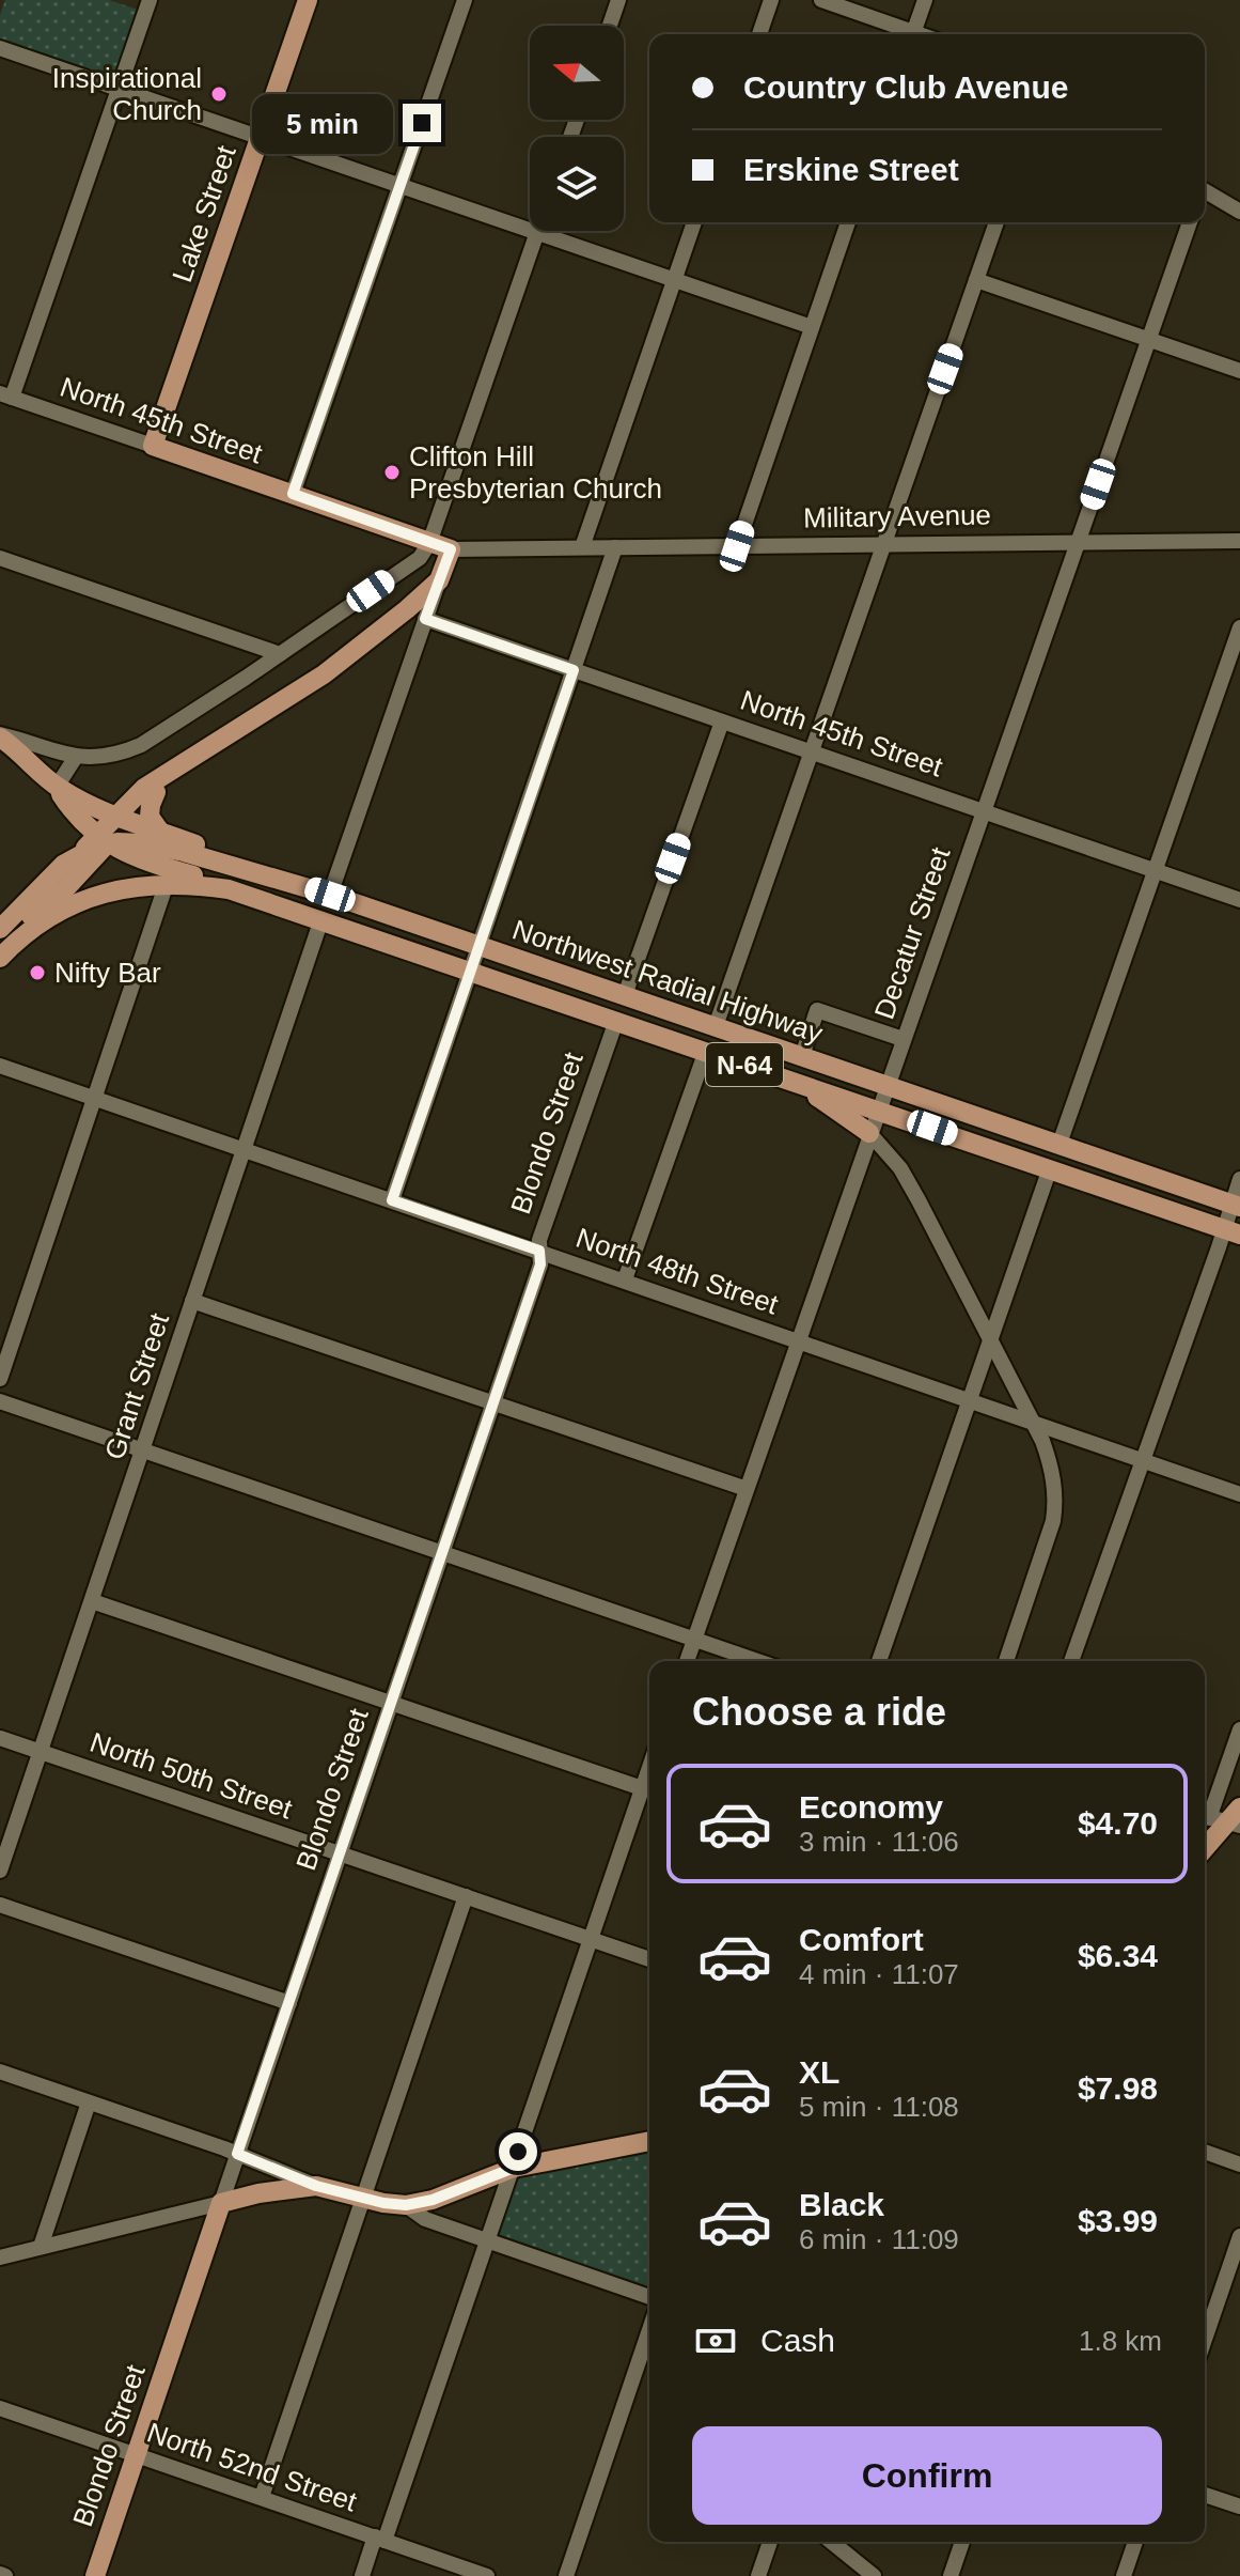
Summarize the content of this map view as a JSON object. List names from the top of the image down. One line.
{"streets":{"main road":["Lake Street","North 45th Street","Northwest Radial Highway","N-64","Blondo Street"],"street":["Military Avenue","Decatur Street","North 48th Street","Grant Street","North 50th Street","North 52nd Street"]},"crossings":[["Lake Street","North 45th Street"],["North 45th Street","Military Avenue"],["North 45th Street","Decatur Street"],["Military Avenue","Decatur Street"],["Decatur Street","Northwest Radial Highway"],["Decatur Street","North 48th Street"],["Northwest Radial Highway","Blondo Street"],["Northwest Radial Highway","Grant Street"],["Blondo Street","North 48th Street"],["Blondo Street","North 50th Street"],["Blondo Street","North 52nd Street"],["North 48th Street","Grant Street"],["Grant Street","North 50th Street"]],"places":["Inspirational Church","Clifton Hill Presbyterian Church","Nifty Bar"],"north":"left","page":{"banner":["Country Club Avenue","Erskine Street"],"bubble":"5 min","heading":"Choose a ride","list":[{"name":"Economy","note":"3 min · 11:06","value":"$4.70"},{"name":"Comfort","note":"4 min · 11:07","value":"$6.34"},{"name":"XL","note":"5 min · 11:08","value":"$7.98"},{"name":"Black","note":"6 min · 11:09","value":"$3.99"}],"pay":["Cash","1.8 km"],"buttons":"Confirm"}}
